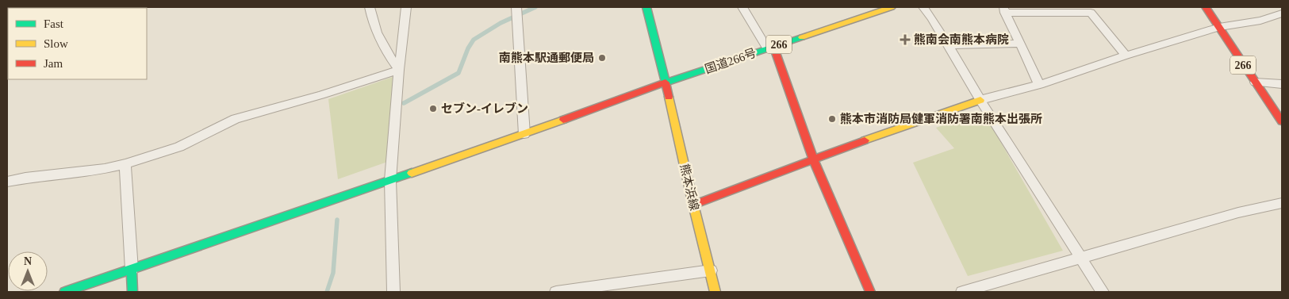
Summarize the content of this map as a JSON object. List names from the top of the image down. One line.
{"streets":{"main road":["266","国道266号","熊本浜線"]},"crossings":[["国道266号","熊本浜線"]],"places":{"health":["熊南会南熊本病院"],"other":["南熊本駅通郵便局","セブン-イレブン","熊本市消防局健軍消防署南熊本出張所"]},"legend":["Fast","Slow","Jam"],"north":"top"}
